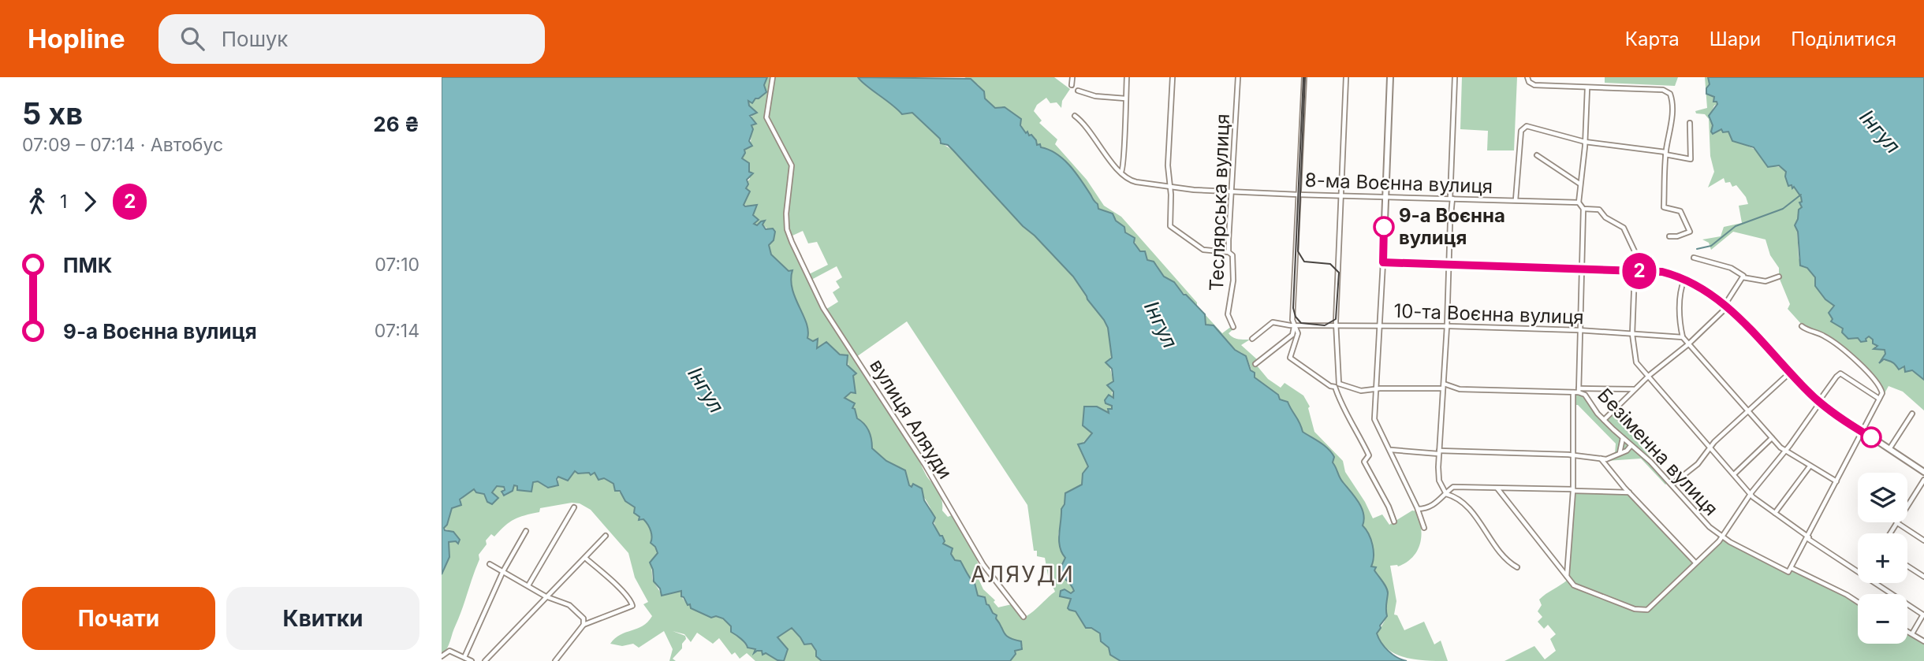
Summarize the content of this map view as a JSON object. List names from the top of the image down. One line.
{"streets":{"street":["8-ма Воєнна вулиця","Теслярська вулиця","10-та Воєнна вулиця","вулиця Аляуди","Безіменна вулиця"]},"crossings":[["8-ма Воєнна вулиця","Теслярська вулиця"],["10-та Воєнна вулиця","Безіменна вулиця"]],"districts":["АЛЯУДИ"],"water":["Інгул"],"places":["9-а Воєнна вулиця"],"lines":["bus line 2"],"page":{"header":"Hopline","search":"Пошук","nav":["Карта","Шари","Поділитися"],"heading":["5 хв","07:09 – 07:14 · Автобус","26 ₴"],"on_map":"2","legs":["1","2"],"list":[{"name":"ПМК","value":"07:10"},{"name":"9-а Воєнна вулиця","value":"07:14"}],"map_buttons":["+","−"],"buttons":["Почати","Квитки"]}}
